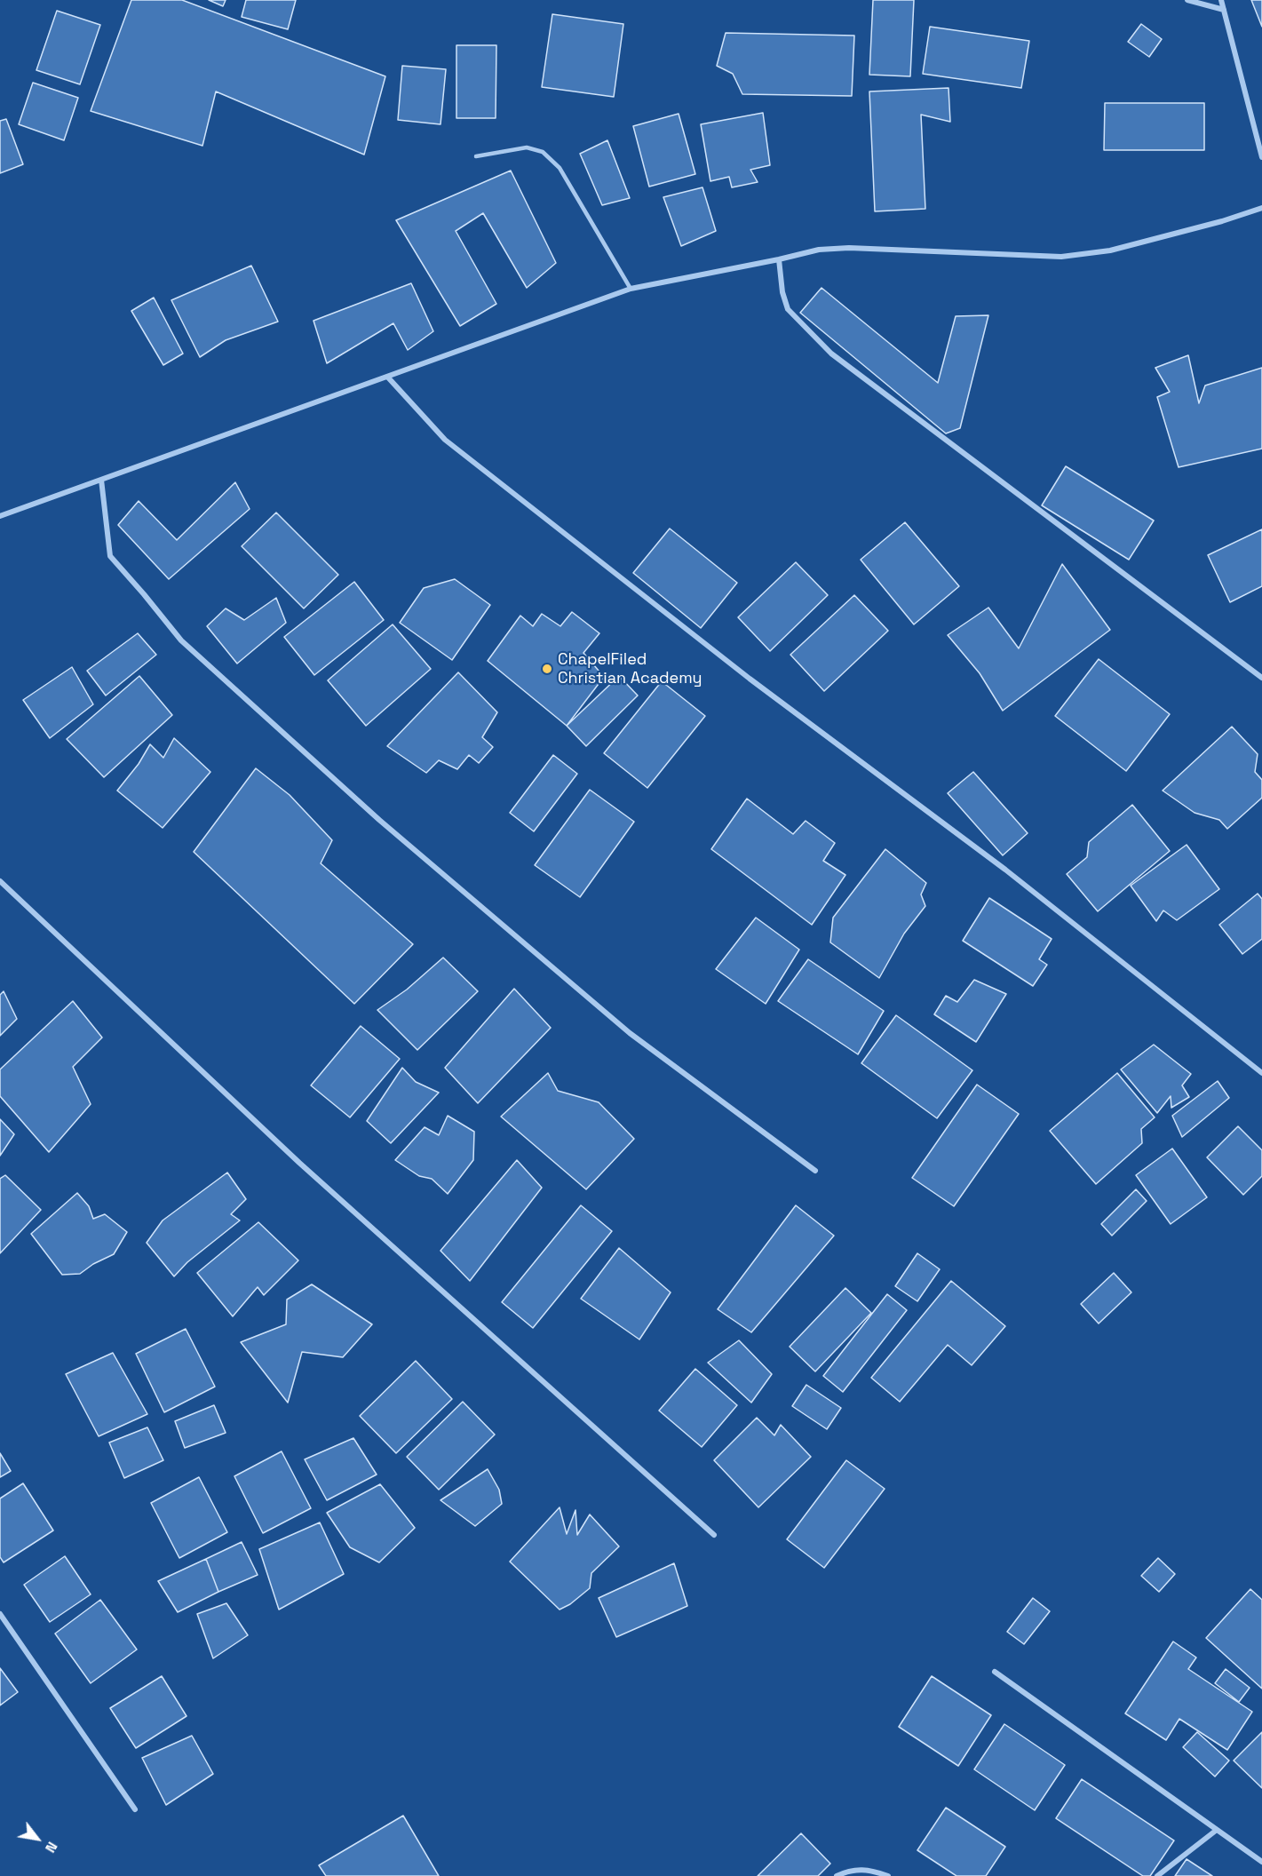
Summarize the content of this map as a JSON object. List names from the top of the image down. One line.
{"places":["ChapelFiled Christian Academy"],"north":"bottom right"}
